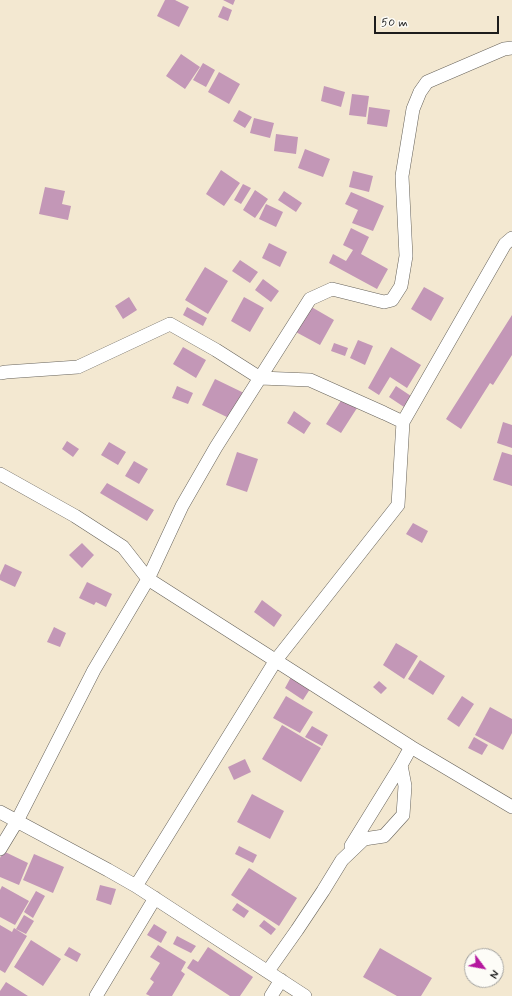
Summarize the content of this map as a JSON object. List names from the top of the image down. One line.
{"scale_bar":"50 m","north":"bottom right"}
